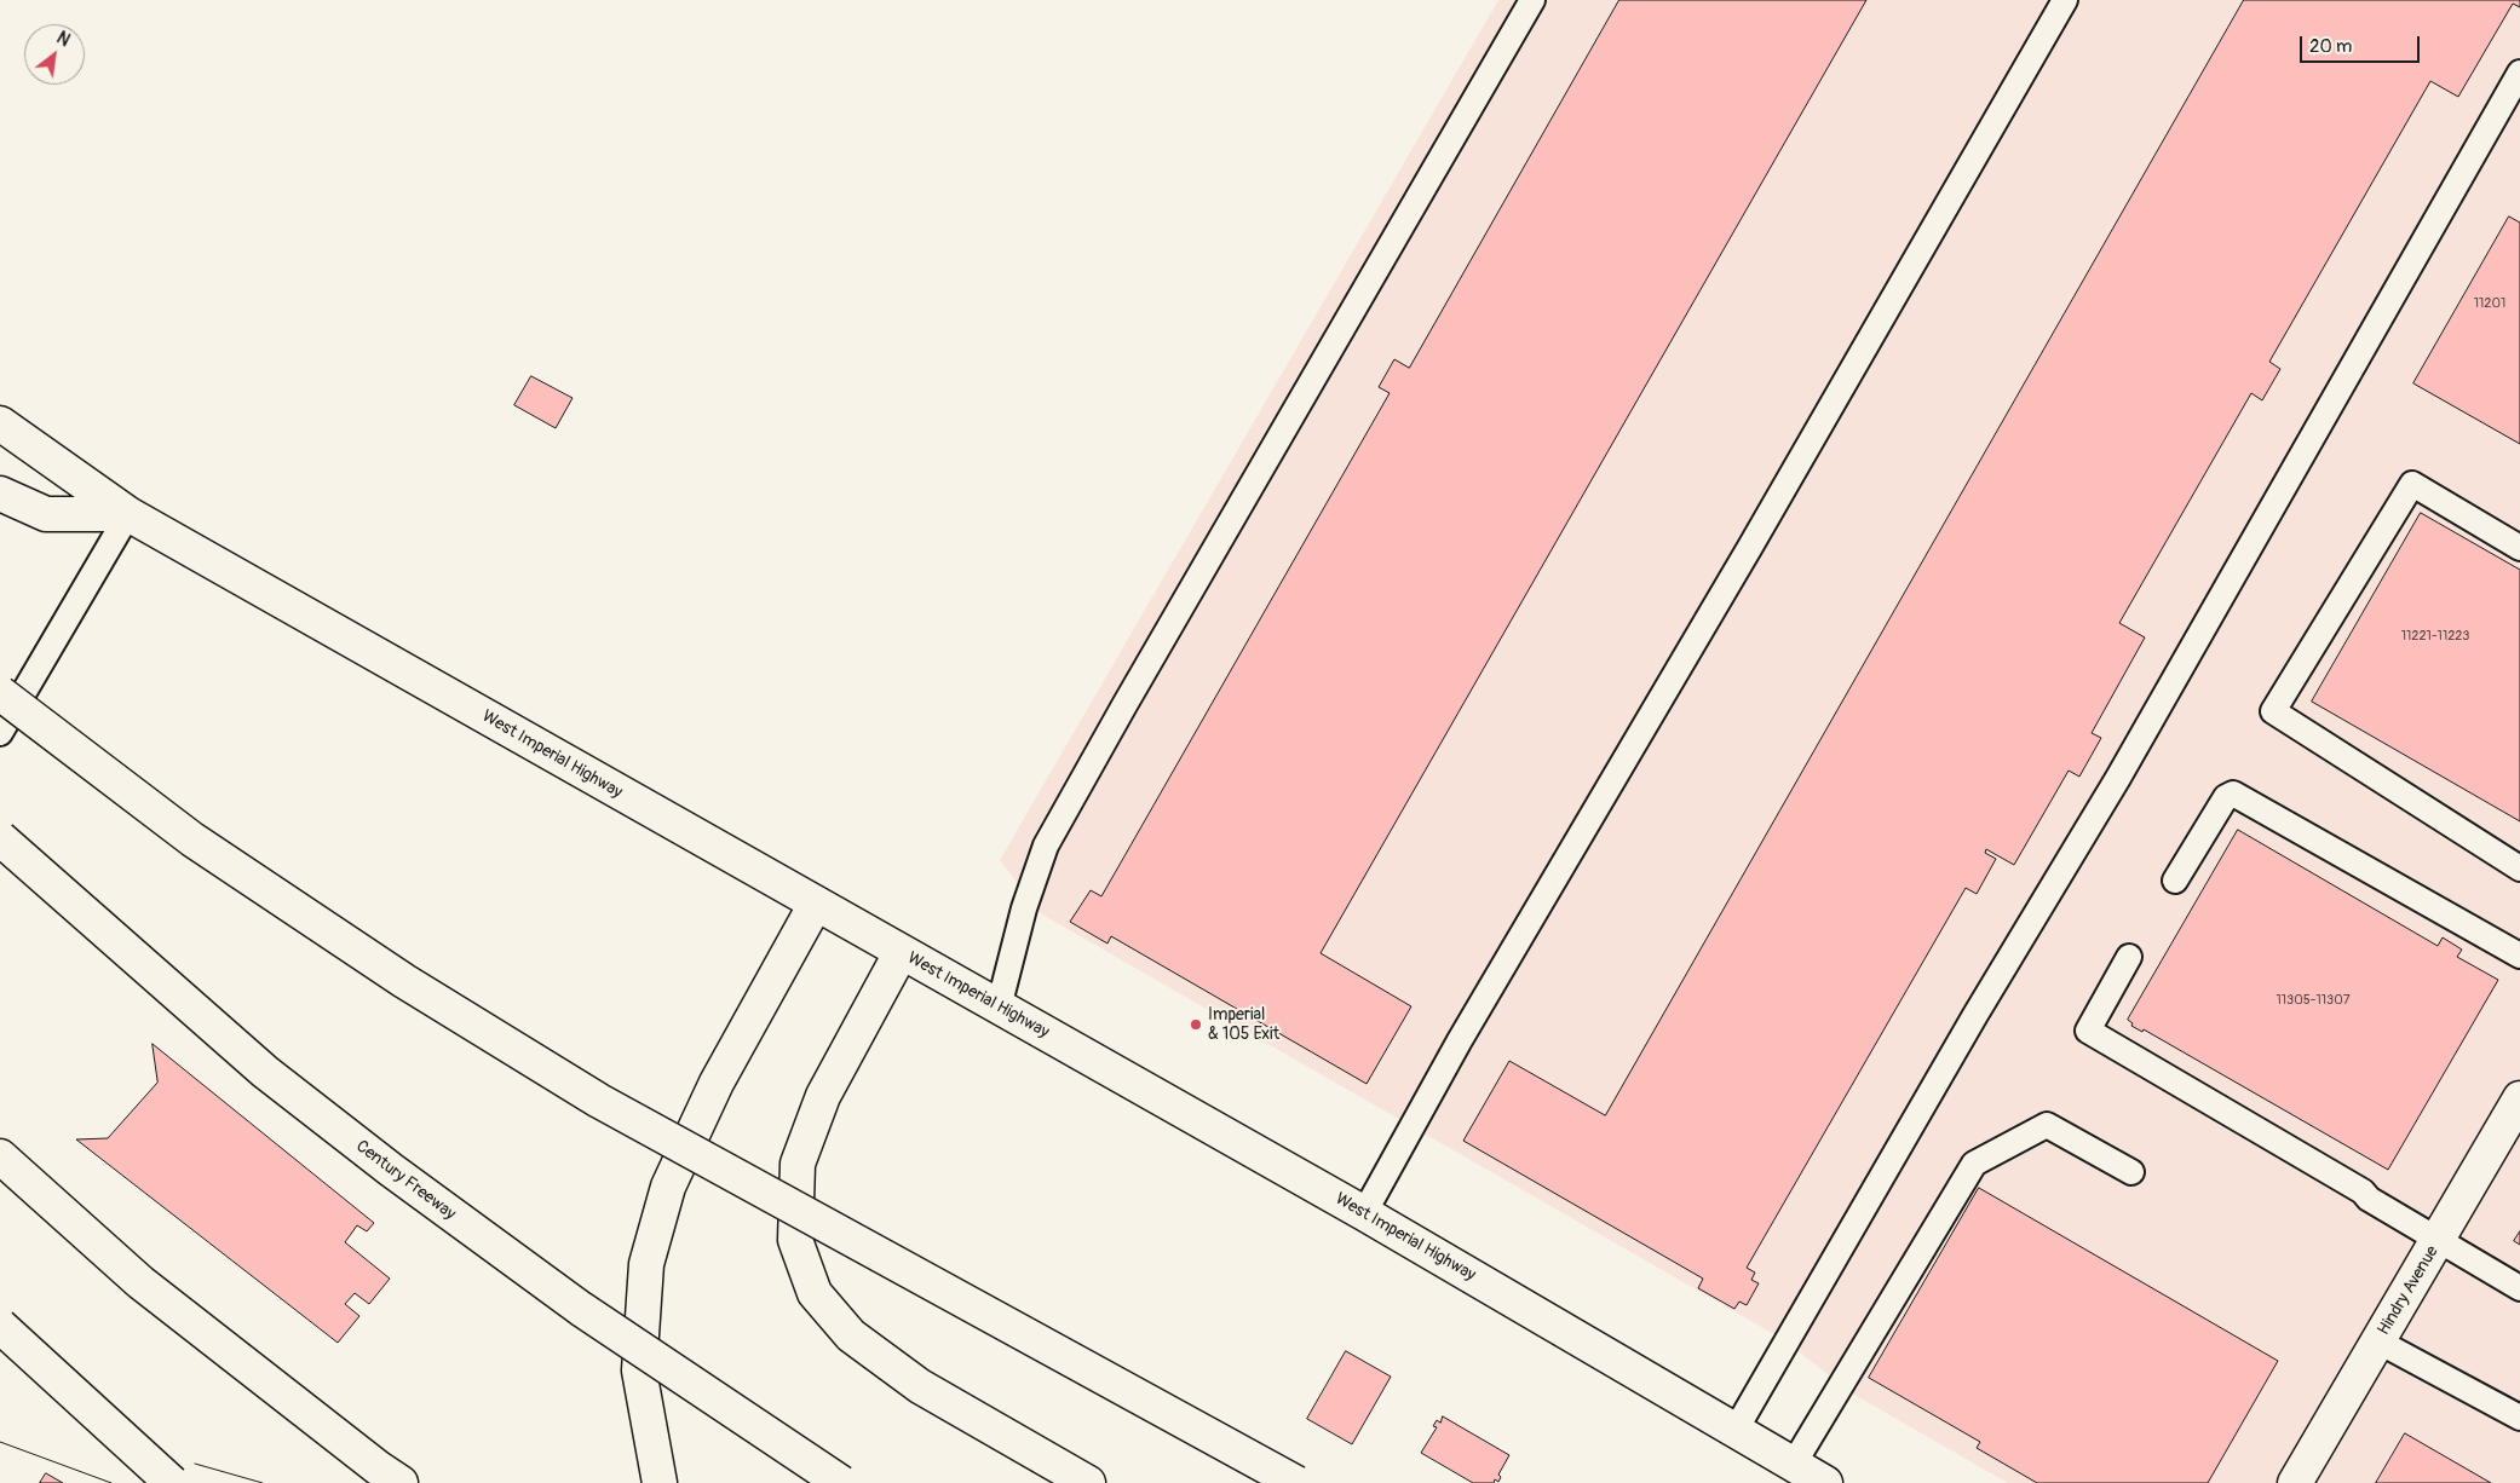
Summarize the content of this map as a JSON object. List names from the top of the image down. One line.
{"streets":{"main road":["West Imperial Highway","Century Freeway","Hindry Avenue"]},"places":["Imperial & 105 Exit"],"house_numbers":["11201","11221-11223","11305-11307"],"scale_bar":"20 m","north":"top right"}
